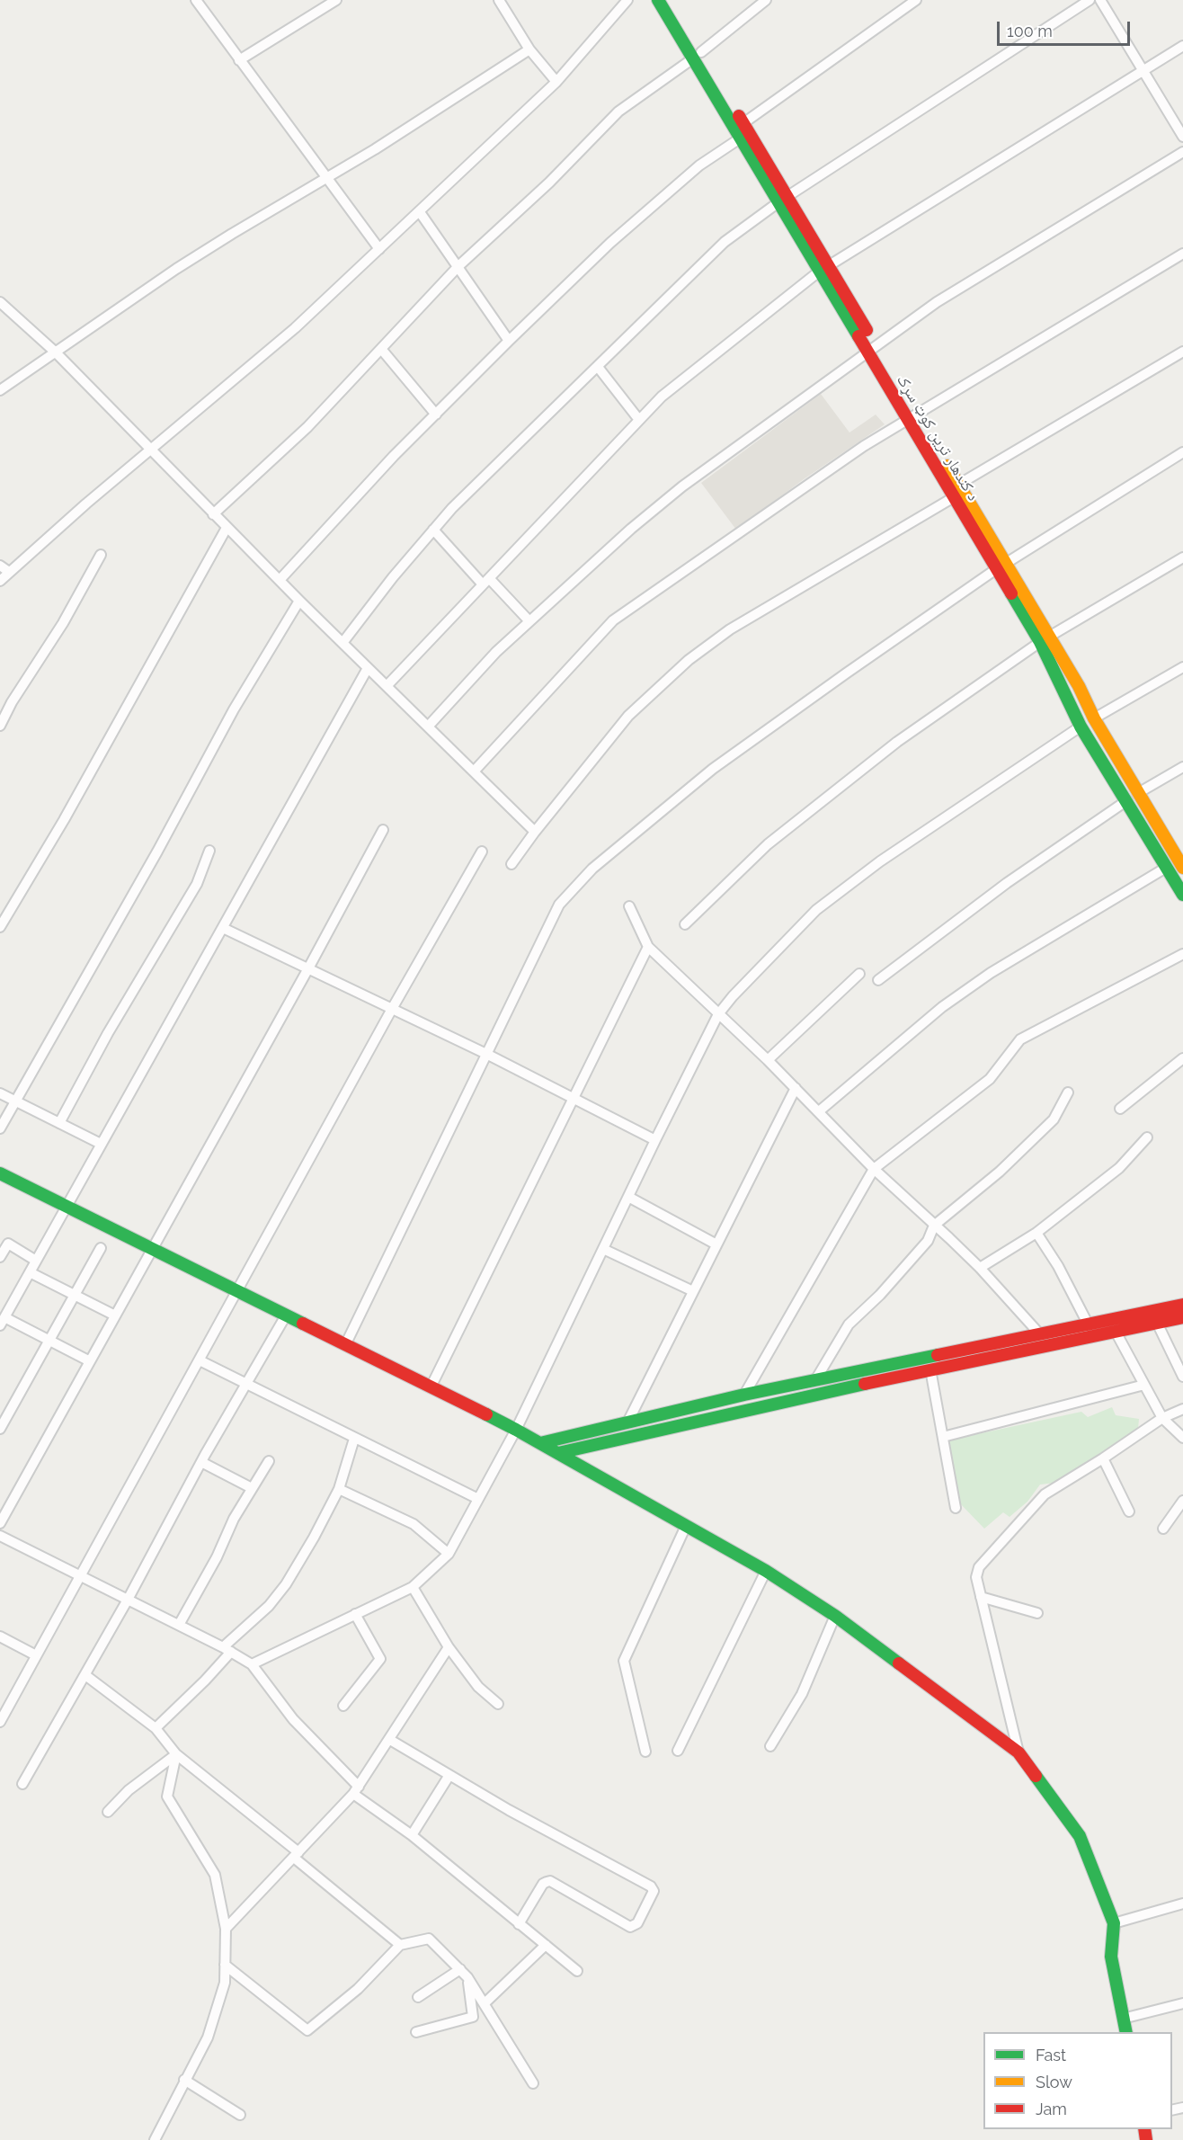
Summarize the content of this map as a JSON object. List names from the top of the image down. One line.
{"streets":{"main road":["د کندهار ترين کوټ سړک"]},"legend":["Fast","Slow","Jam"],"scale_bar":"100 m"}
